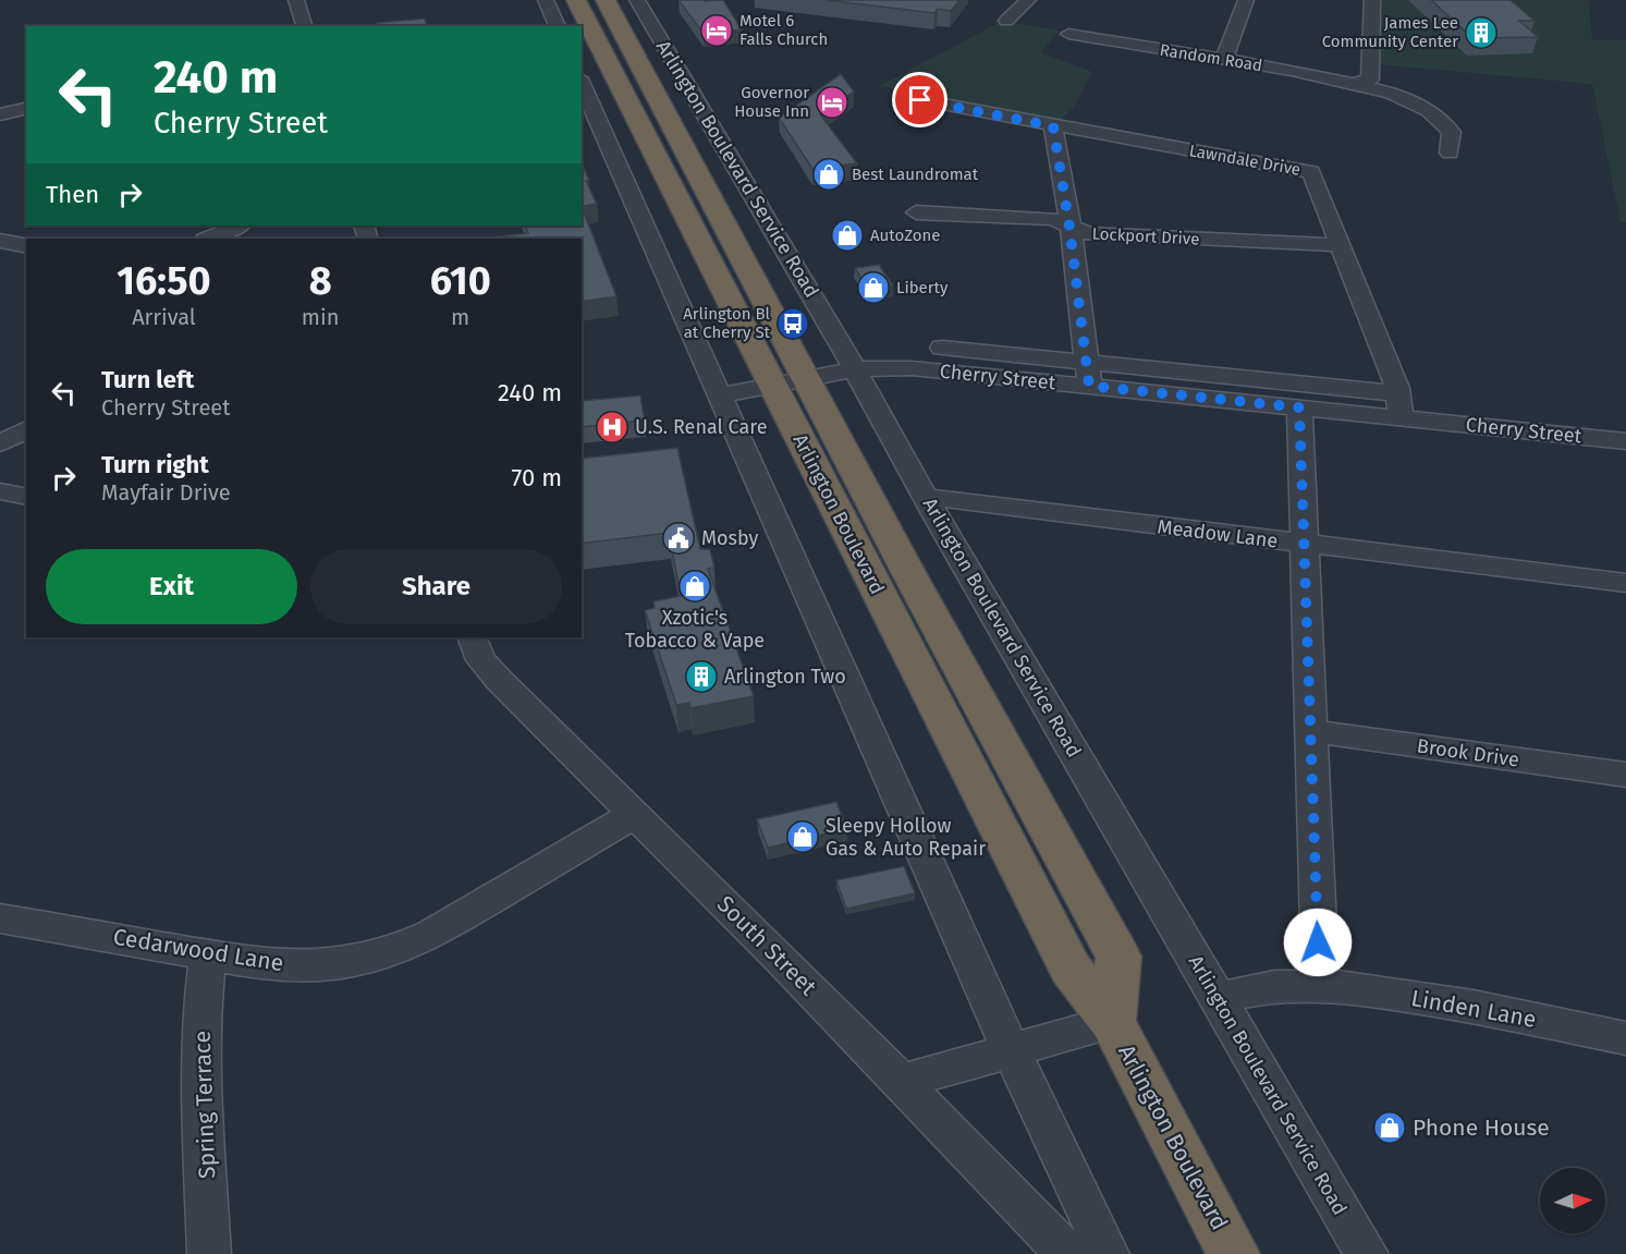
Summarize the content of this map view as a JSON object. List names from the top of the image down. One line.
{"streets":{"highway":["Arlington Boulevard"],"street":["Random Road","Lawndale Drive","Arlington Boulevard Service Road","Lockport Drive","Cherry Street","Meadow Lane","Brook Drive","South Street","Cedarwood Lane","Linden Lane","Spring Terrace"]},"crossings":[["Lawndale Drive","Lockport Drive"],["Lawndale Drive","Cherry Street"],["Arlington Boulevard Service Road","Cherry Street"],["Arlington Boulevard Service Road","Meadow Lane"],["Arlington Boulevard Service Road","Linden Lane"],["Cherry Street","Arlington Boulevard"],["South Street","Cedarwood Lane"],["Cedarwood Lane","Spring Terrace"]],"places":{"hotel":["Motel 6 Falls Church","Governor House Inn"],"building":["James Lee Community Center","Arlington Two"],"shop":["Best Laundromat","AutoZone","Liberty","Xzotic's Tobacco & Vape","Sleepy Hollow Gas & Auto Repair","Phone House"],"bus stop":["Arlington Bl at Cherry St"],"hospital":["U.S. Renal Care"],"public building":["Mosby"]},"north":"right","page":{"turn":["240 m","Cherry Street"],"then":"Then","eta":["16:50","Arrival","8","min","610","m"],"list":[{"name":"Turn left","note":"Cherry Street","value":"240 m"},{"name":"Turn right","note":"Mayfair Drive","value":"70 m"}],"buttons":["Exit","Share"]}}
